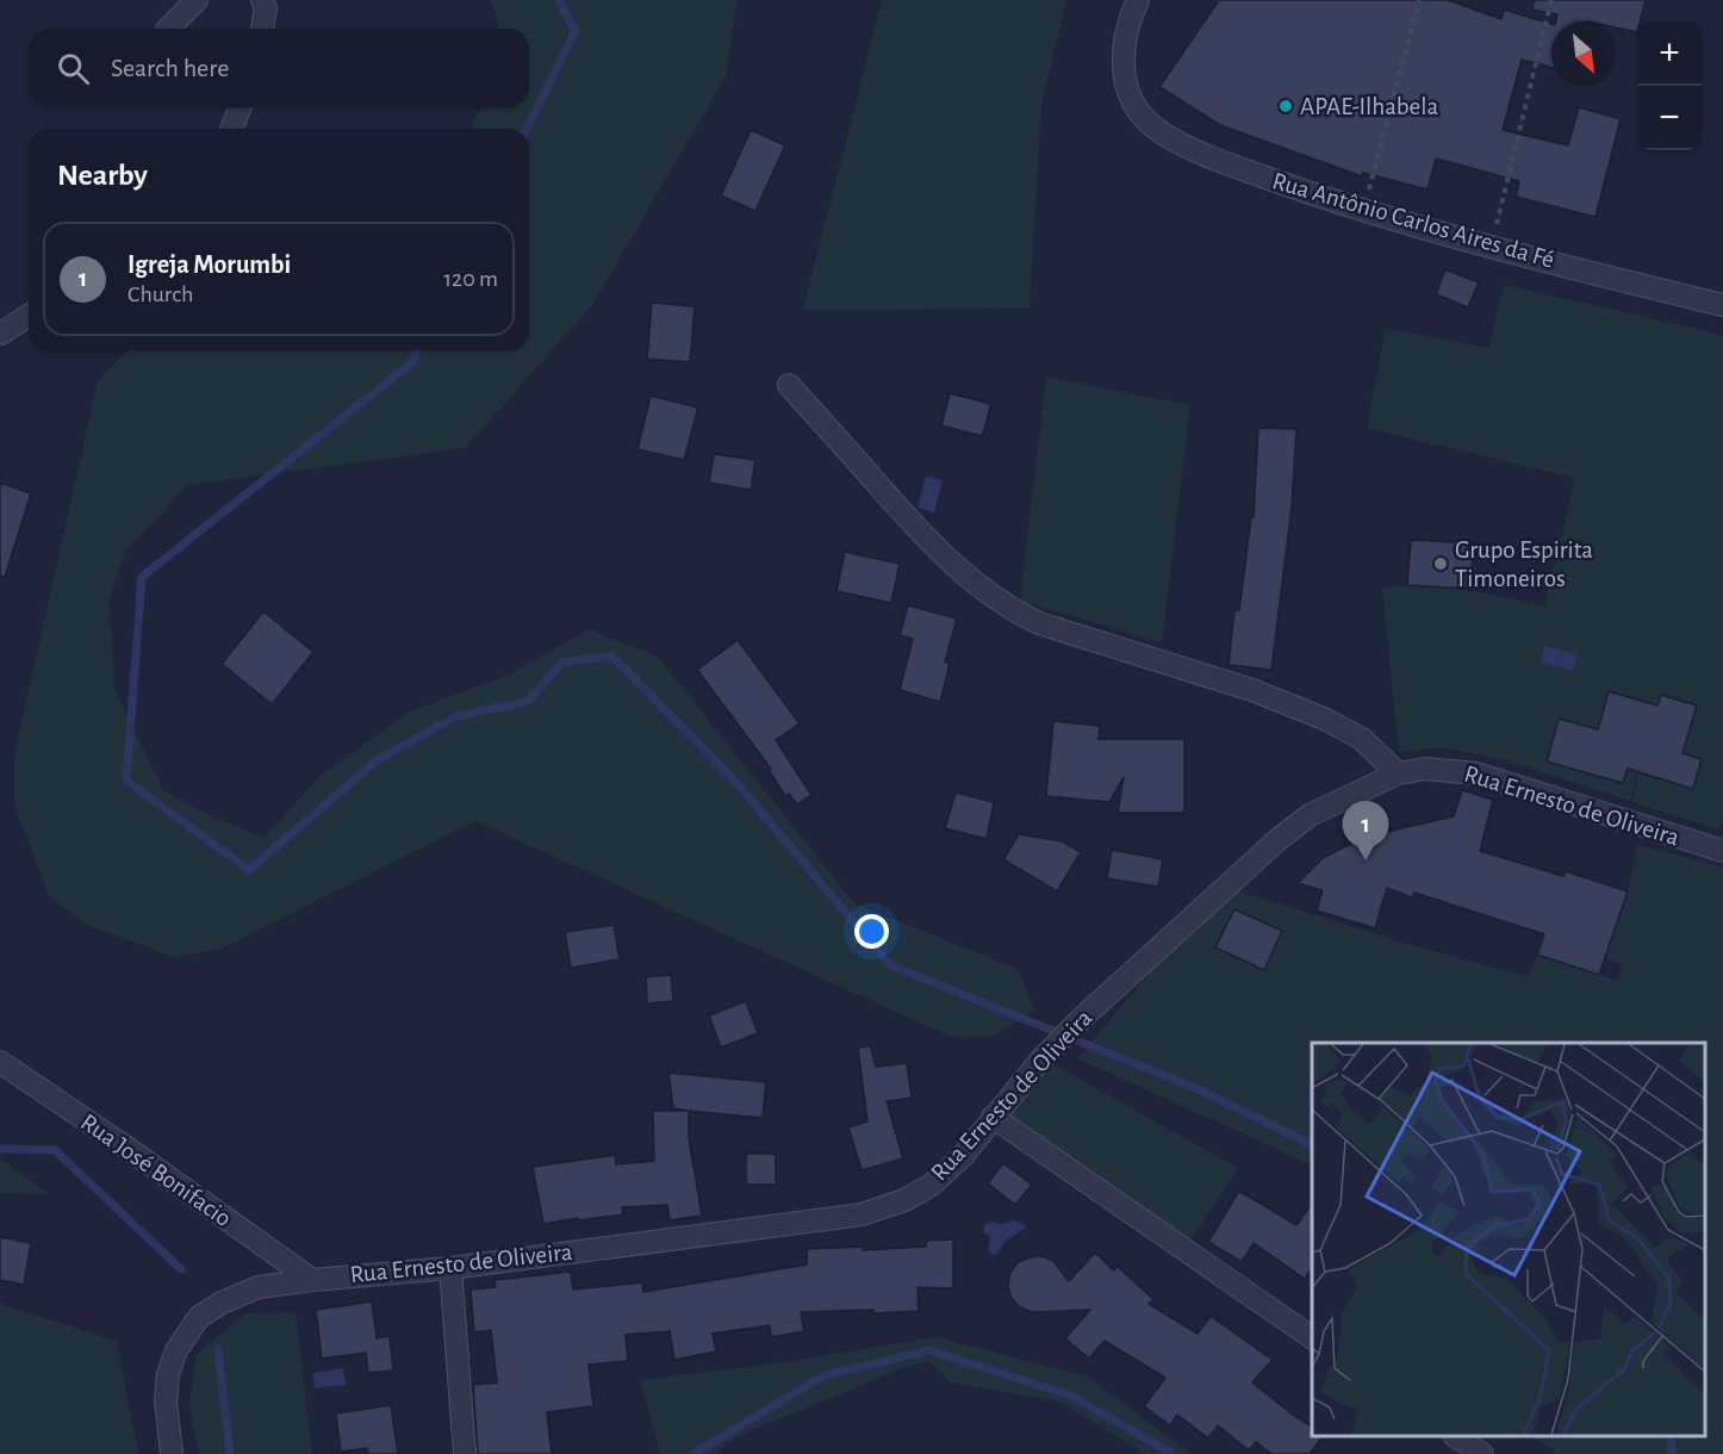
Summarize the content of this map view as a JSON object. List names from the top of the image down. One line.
{"streets":{"street":["Rua Antônio Carlos Aires da Fé","Rua Ernesto de Oliveira","Rua José Bonifacio"]},"crossings":[["Rua Ernesto de Oliveira","Rua José Bonifacio"]],"places":["APAE-Ilhabela","Grupo Espirita Timoneiros"],"north":"bottom right","page":{"map_buttons":["+","−"],"search":"Search here","heading":"Nearby","list":[{"mark":"1","name":"Igreja Morumbi","note":"Church","value":"120 m"}],"pins":"1"}}
